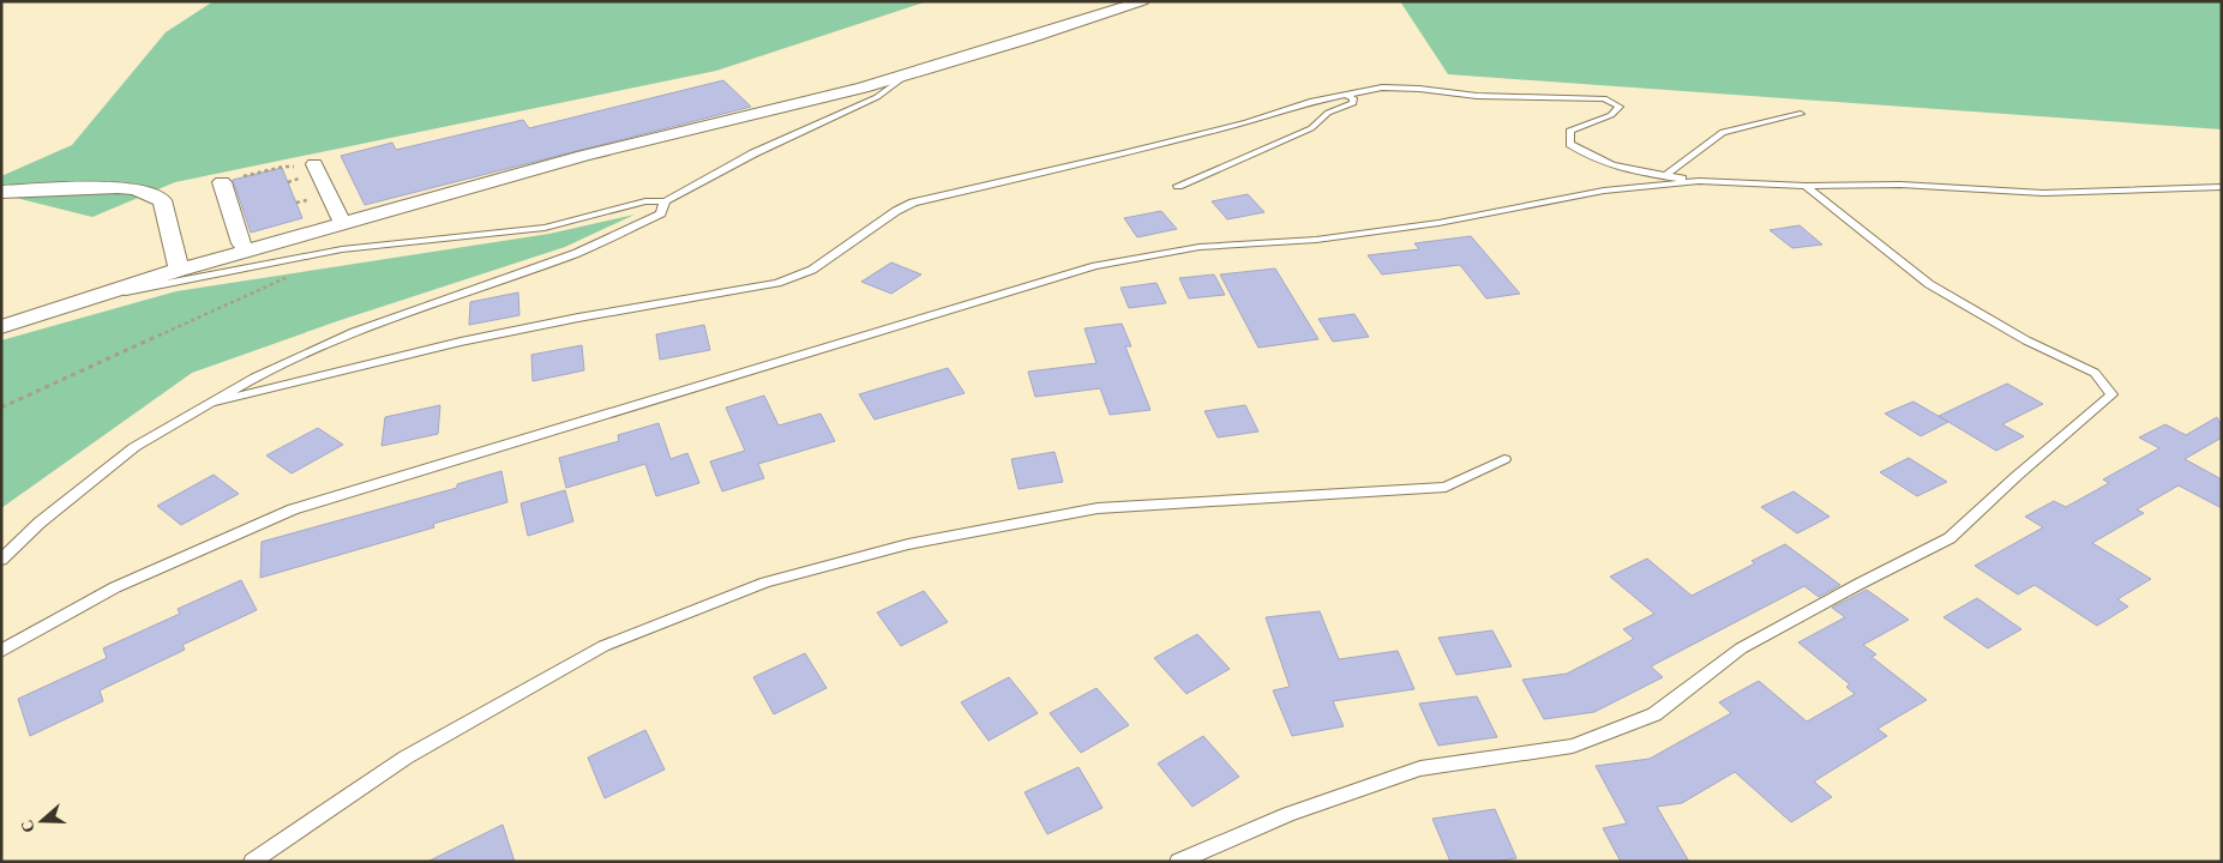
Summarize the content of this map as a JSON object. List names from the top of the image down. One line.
{"north":"left"}
